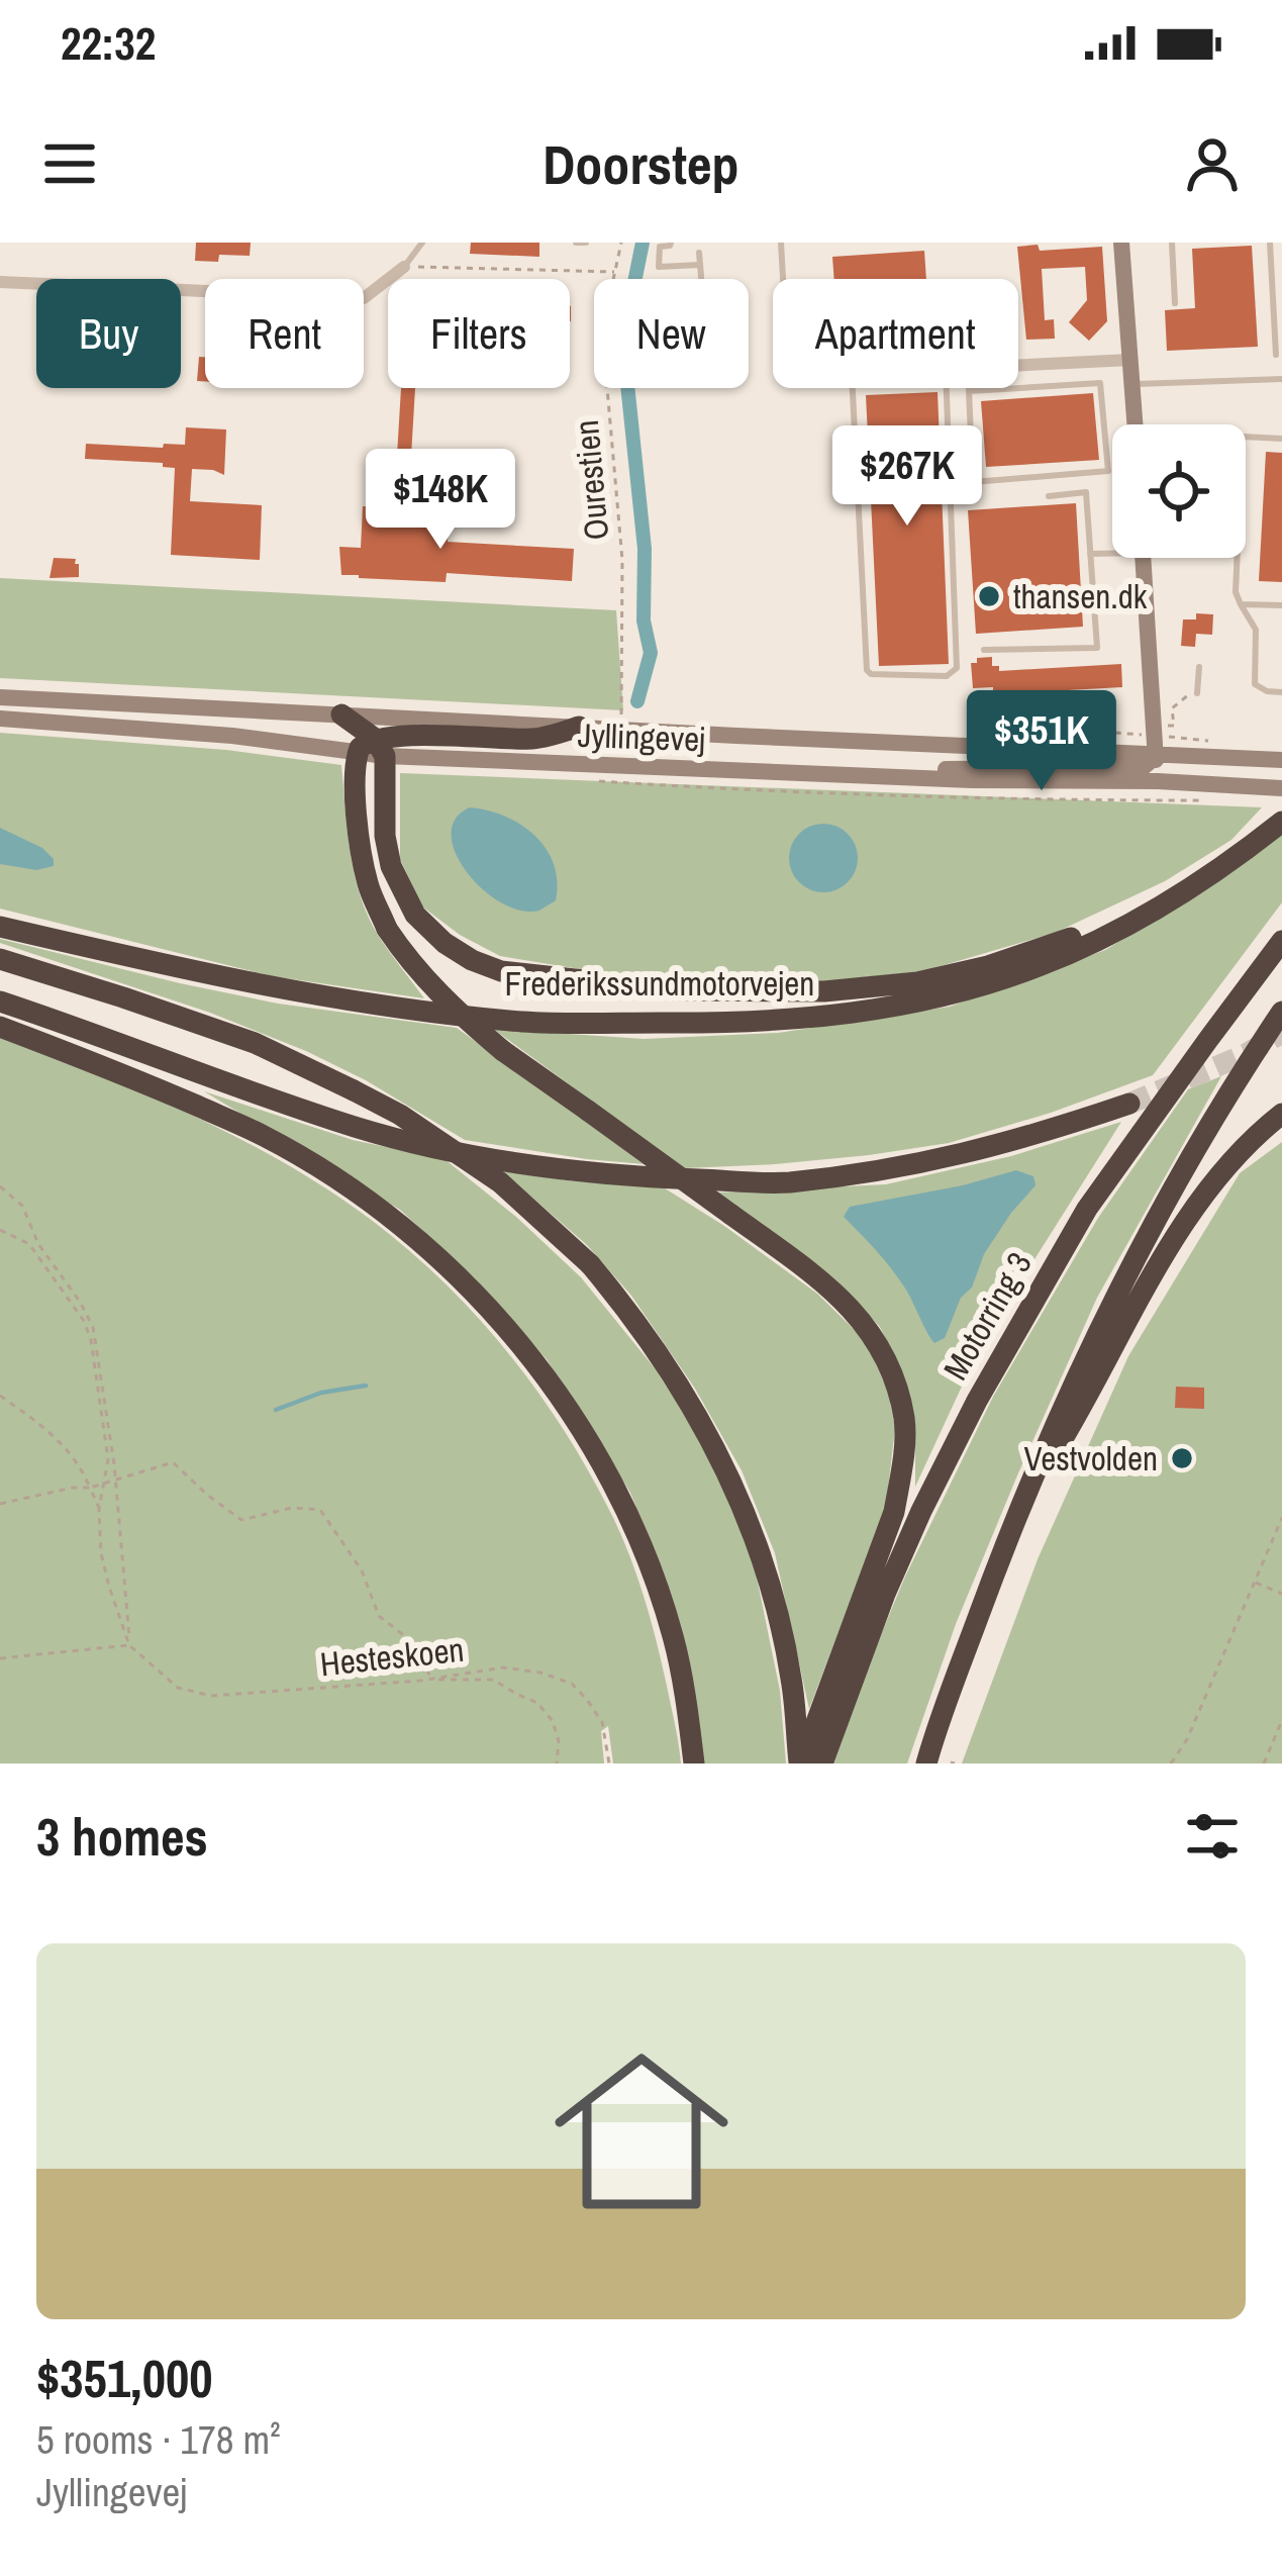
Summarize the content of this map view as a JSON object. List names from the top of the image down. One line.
{"streets":{"highway":["Frederikssundmotorvejen","Motorring 3"],"street":["Jyllingevej"],"path":["Ourestien","Hesteskoen"]},"places":["thansen.dk","Vestvolden"],"page":{"status":"22:32","header":"Doorstep","chip":["Buy","Rent","Filters","New","Apartment"],"price":["$267K","$148K","$351K"],"heading":"3 homes","list":[{"name":"$351,000","note":"5 rooms · 178 m² · Jyllingevej"}]}}
